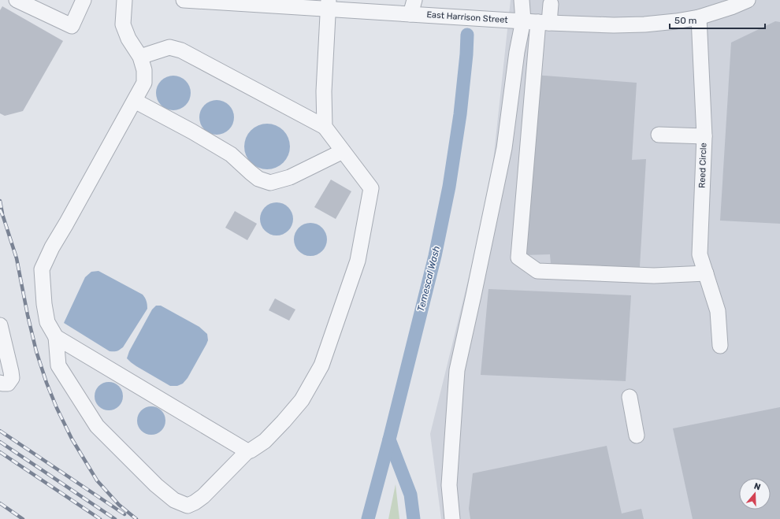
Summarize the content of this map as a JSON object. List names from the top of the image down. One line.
{"streets":{"street":["East Harrison Street","Reed Circle"]},"crossings":[["East Harrison Street","Reed Circle"]],"water":["Temescal Wash"],"scale_bar":"50 m","north":"top"}
